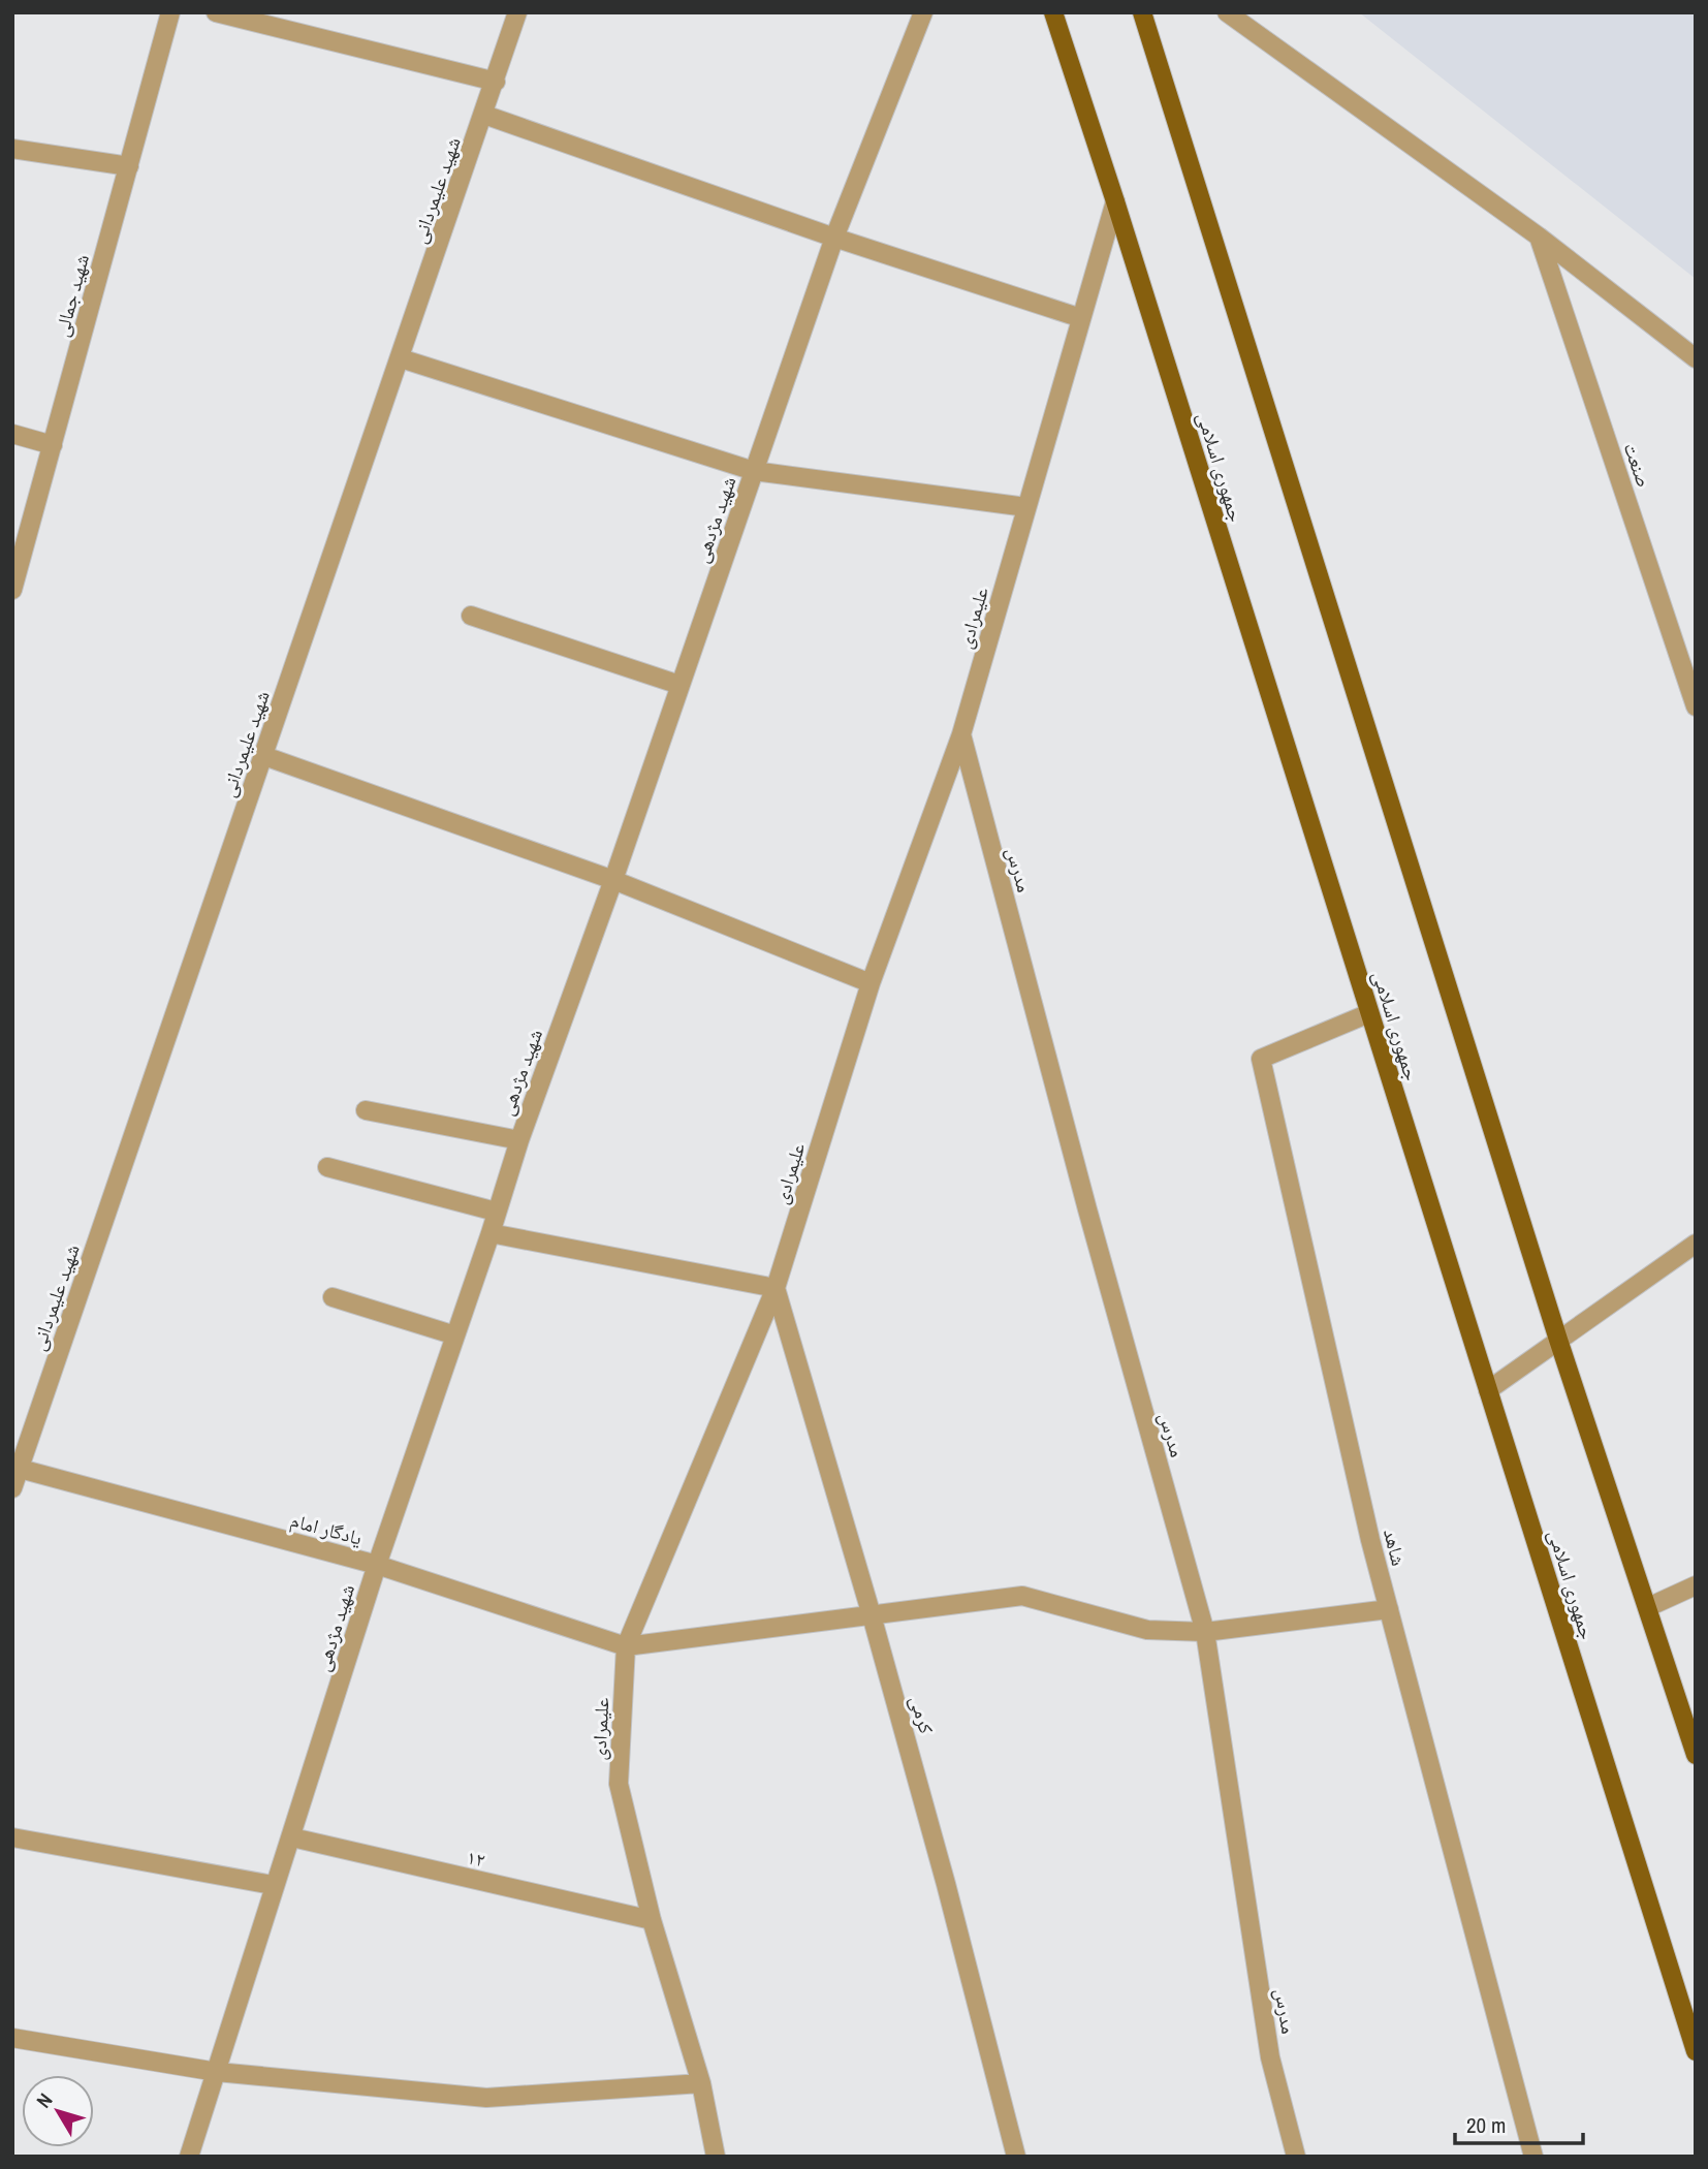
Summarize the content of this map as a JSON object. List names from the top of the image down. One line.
{"streets":{"main road":["جمهوری اسلامی"],"street":["شهید علیمردانی","شهید جمالی","صنعت","شهید مژدهی","علیمرادی","مدرس","یادگار امام","شاهد","کرمی","۱۲"]},"crossings":[["شهید علیمردانی","یادگار امام"],["جمهوری اسلامی","علیمرادی"],["جمهوری اسلامی","شاهد"],["شهید مژدهی","یادگار امام"],["شهید مژدهی","۱۲"],["علیمرادی","مدرس"],["علیمرادی","یادگار امام"],["علیمرادی","کرمی"],["علیمرادی","۱۲"]],"scale_bar":"20 m","north":"top left"}
